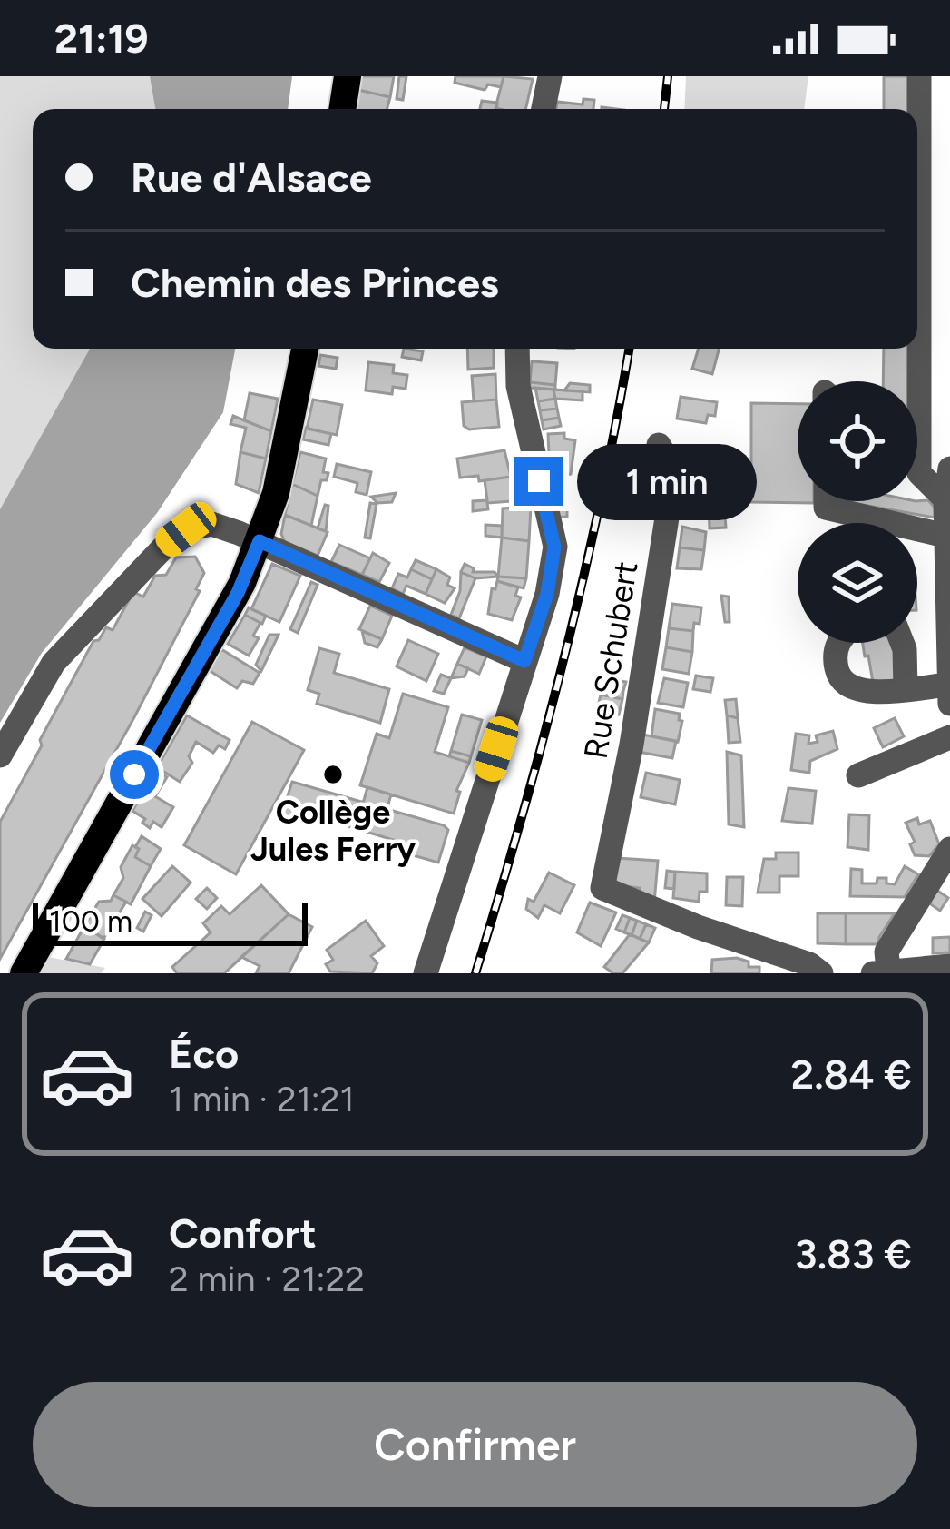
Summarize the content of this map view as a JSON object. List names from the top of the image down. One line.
{"streets":{"street":["Rue Schubert"]},"places":["Collège Jules Ferry"],"scale_bar":"100 m","page":{"status":"21:19","banner":["Rue d'Alsace","Chemin des Princes"],"bubble":"1 min","scale":"100 m","list":[{"name":"Éco","note":"1 min · 21:21","value":"2.84 €"},{"name":"Confort","note":"2 min · 21:22","value":"3.83 €"}],"buttons":"Confirmer"}}
